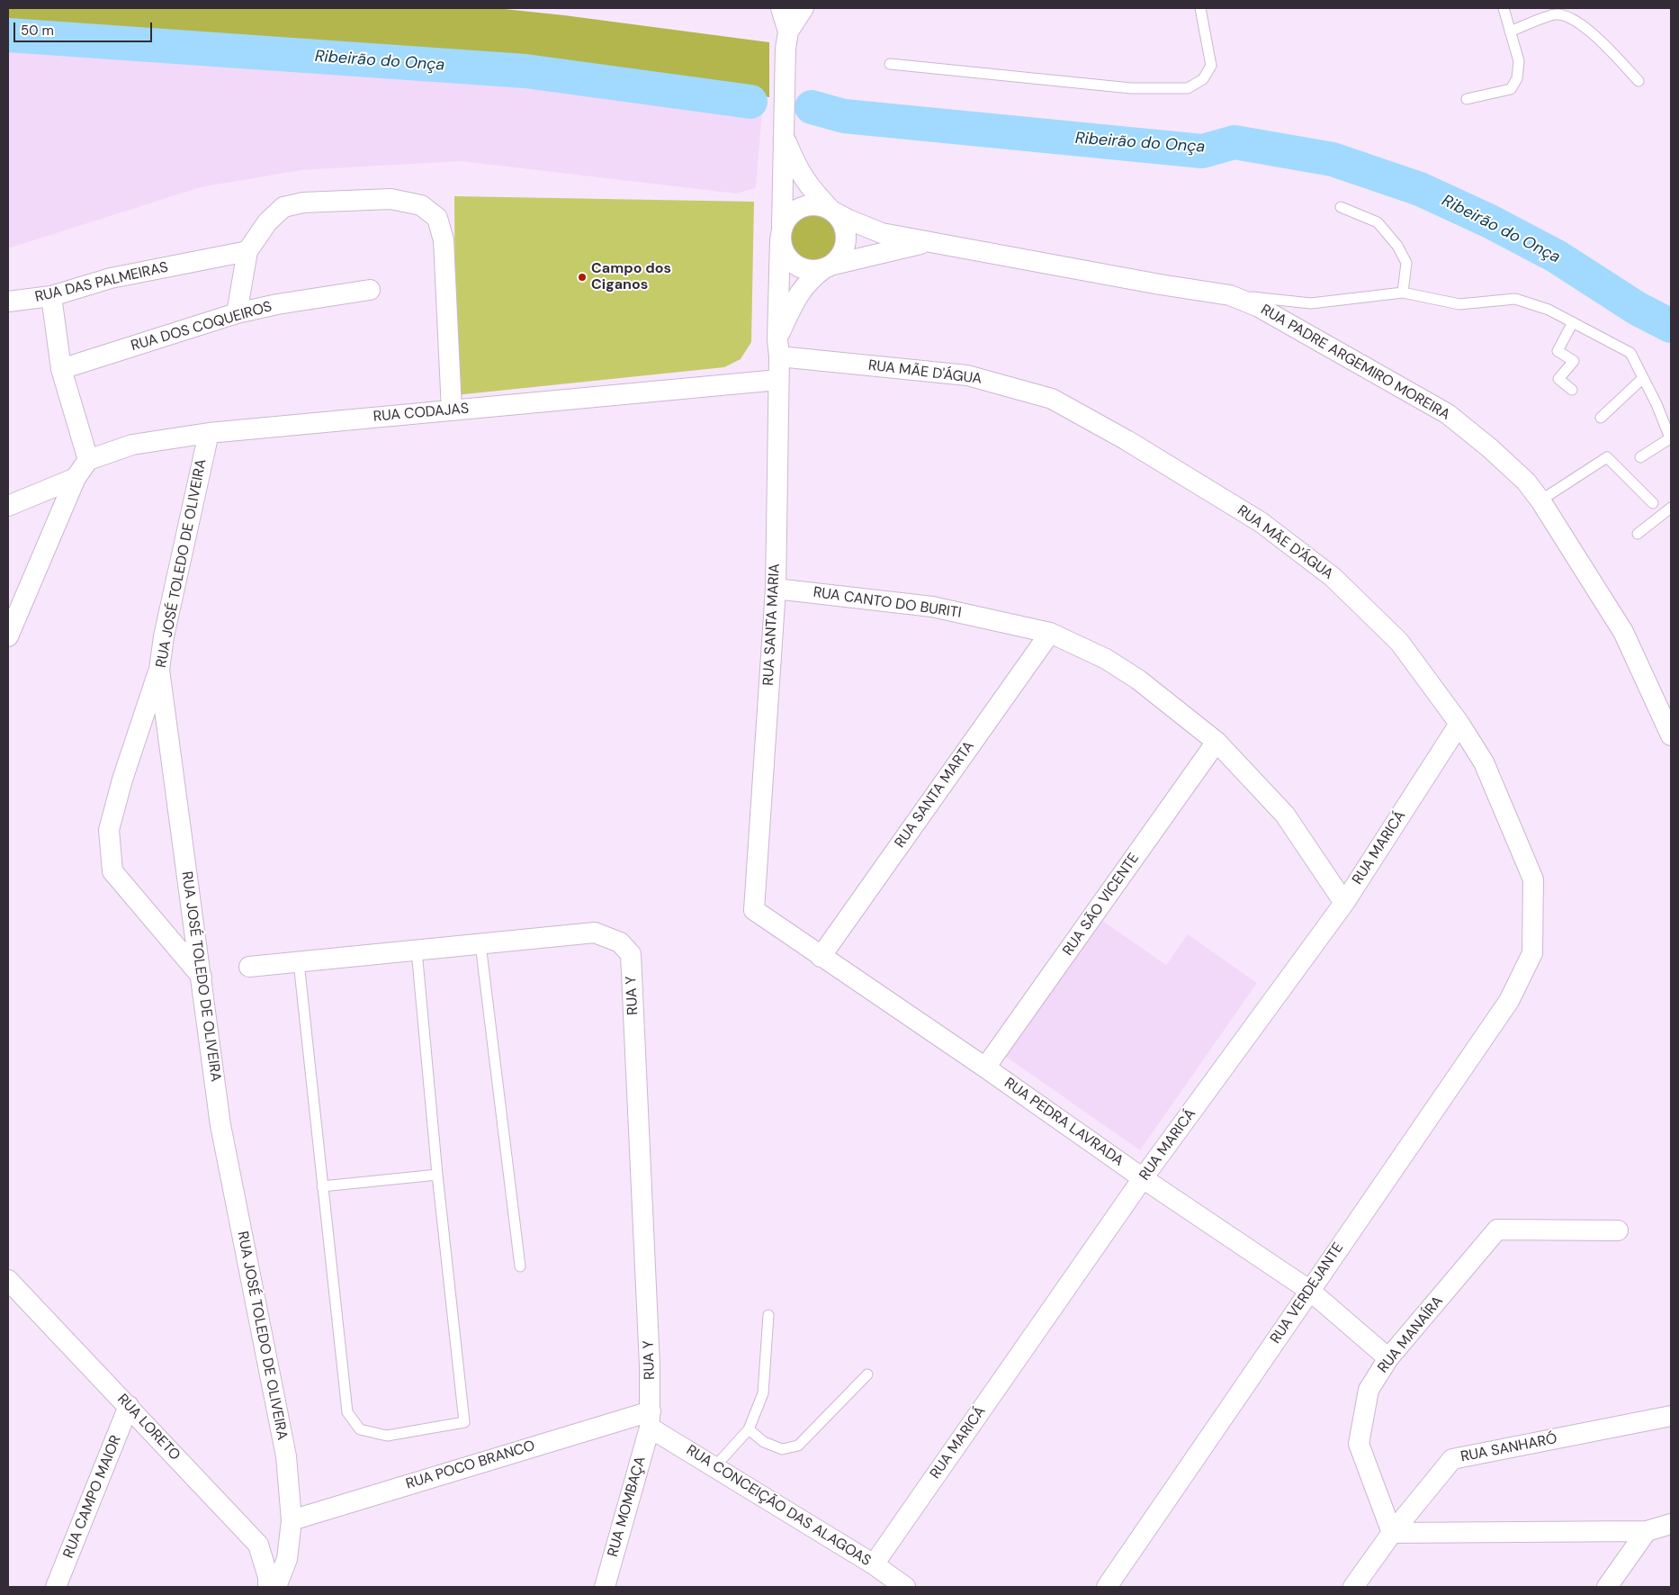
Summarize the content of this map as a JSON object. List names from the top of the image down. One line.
{"streets":{"street":["RUA DAS PALMEIRAS","RUA DOS COQUEIROS","RUA PADRE ARGEMIRO MOREIRA","RUA MÃE D'ÁGUA","RUA CODAJAS","RUA JOSÉ TOLEDO DE OLIVEIRA","RUA CANTO DO BURITI","RUA SANTA MARIA","RUA SANTA MARTA","RUA MARICÁ","RUA SÃO VICENTE","RUA Y","RUA PEDRA LAVRADA","RUA VERDEJANTE","RUA MANAÍRA","RUA LORETO","RUA SANHARÓ","RUA POCO BRANCO","RUA CAMPO MAIOR","RUA CONCEIÇÃO DAS ALAGOAS","RUA MOMBAÇA"]},"crossings":[["RUA PADRE ARGEMIRO MOREIRA","RUA SANTA MARIA"],["RUA MÃE D'ÁGUA","RUA SANTA MARIA"],["RUA MÃE D'ÁGUA","RUA MARICÁ"],["RUA MÃE D'ÁGUA","RUA VERDEJANTE"],["RUA CODAJAS","RUA JOSÉ TOLEDO DE OLIVEIRA"],["RUA CODAJAS","RUA SANTA MARIA"],["RUA JOSÉ TOLEDO DE OLIVEIRA","RUA POCO BRANCO"],["RUA CANTO DO BURITI","RUA SANTA MARIA"],["RUA CANTO DO BURITI","RUA SANTA MARTA"],["RUA CANTO DO BURITI","RUA MARICÁ"],["RUA CANTO DO BURITI","RUA SÃO VICENTE"],["RUA SANTA MARIA","RUA PEDRA LAVRADA"],["RUA SANTA MARTA","RUA PEDRA LAVRADA"],["RUA MARICÁ","RUA PEDRA LAVRADA"],["RUA MARICÁ","RUA CONCEIÇÃO DAS ALAGOAS"],["RUA SÃO VICENTE","RUA PEDRA LAVRADA"],["RUA Y","RUA POCO BRANCO"],["RUA Y","RUA CONCEIÇÃO DAS ALAGOAS"],["RUA Y","RUA MOMBAÇA"],["RUA PEDRA LAVRADA","RUA VERDEJANTE"],["RUA PEDRA LAVRADA","RUA MANAÍRA"],["RUA MANAÍRA","RUA SANHARÓ"],["RUA LORETO","RUA CAMPO MAIOR"],["RUA POCO BRANCO","RUA CONCEIÇÃO DAS ALAGOAS"],["RUA POCO BRANCO","RUA MOMBAÇA"],["RUA CONCEIÇÃO DAS ALAGOAS","RUA MOMBAÇA"]],"water":["Ribeirão do Onça"],"places":["Campo dos Ciganos"],"scale_bar":"50 m"}
